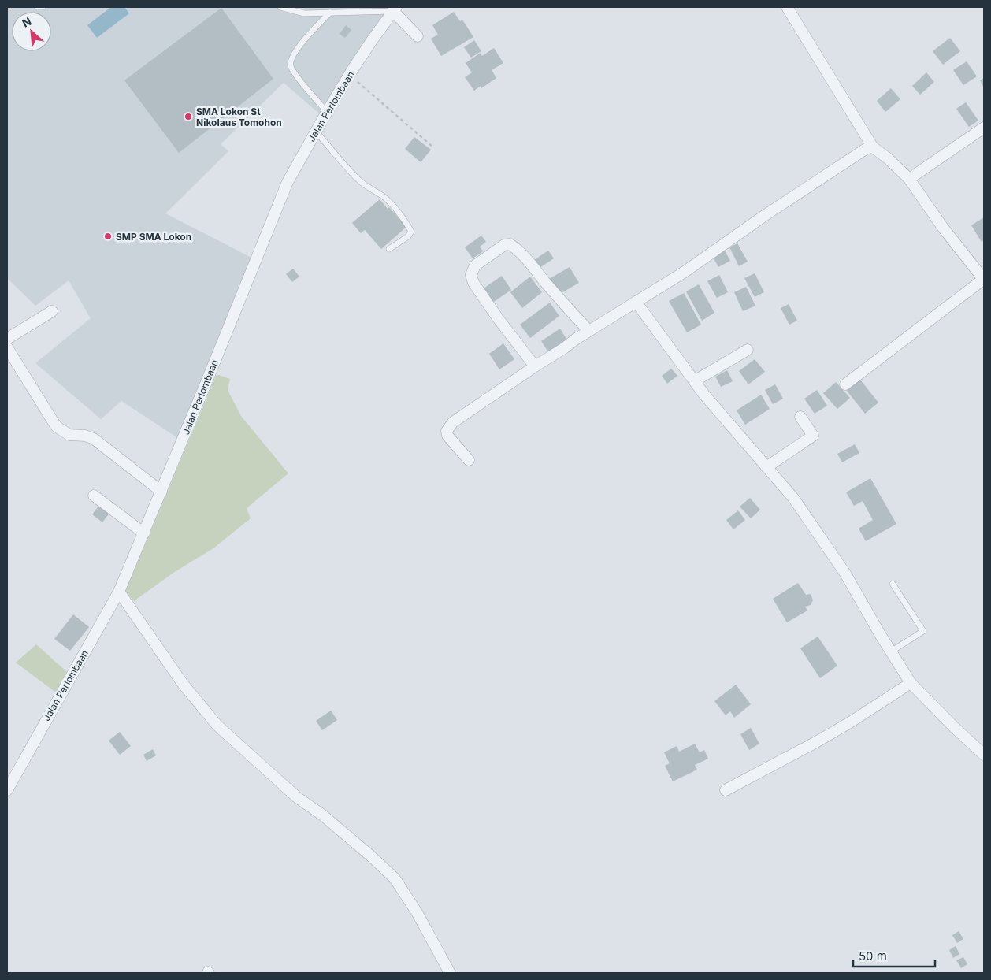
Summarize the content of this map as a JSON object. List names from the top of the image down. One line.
{"streets":{"street":["Jalan Perlombaan"]},"places":["SMA Lokon St Nikolaus Tomohon","SMP SMA Lokon"],"scale_bar":"50 m","north":"top left"}
